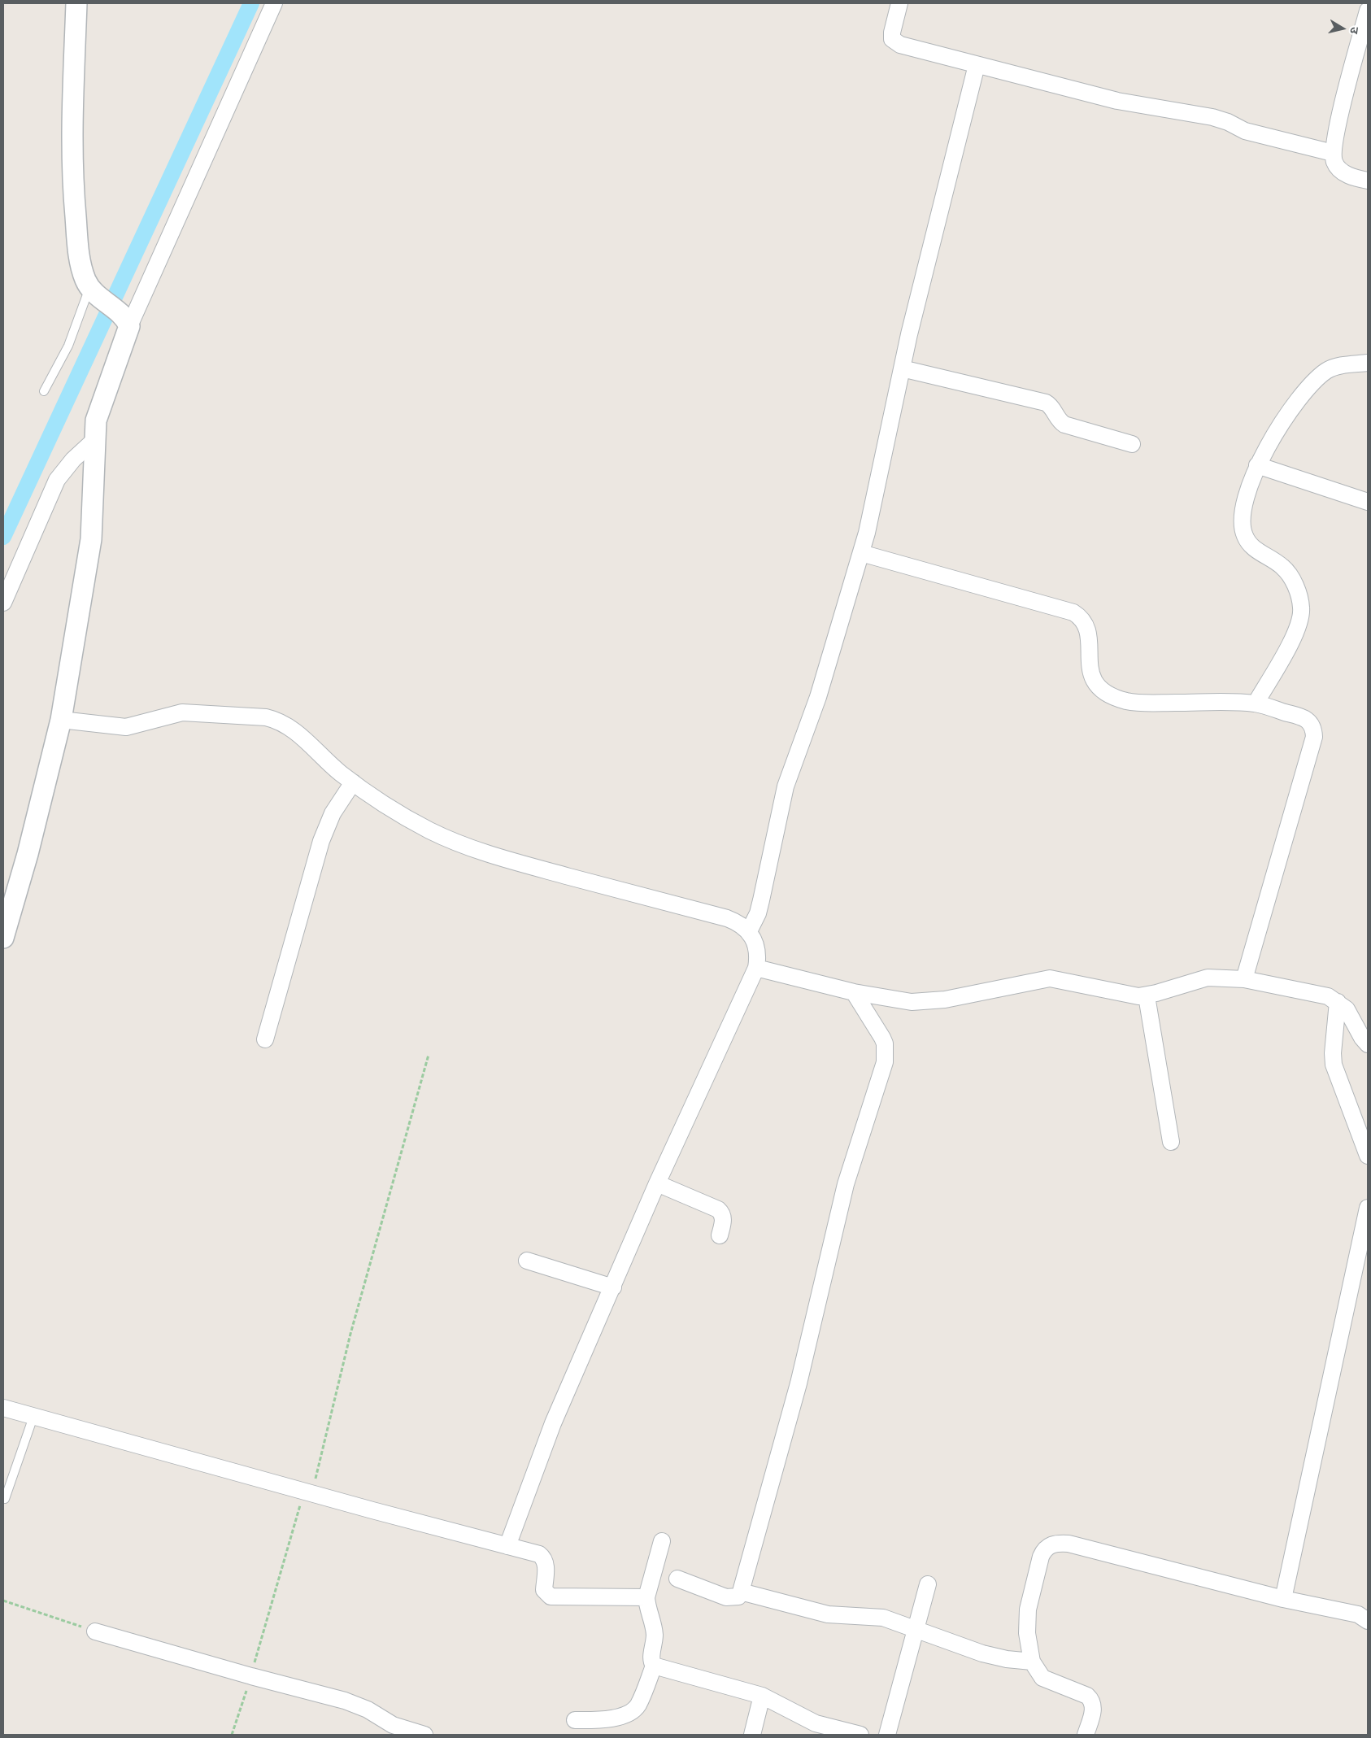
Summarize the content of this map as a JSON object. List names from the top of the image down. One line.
{"north":"right"}
